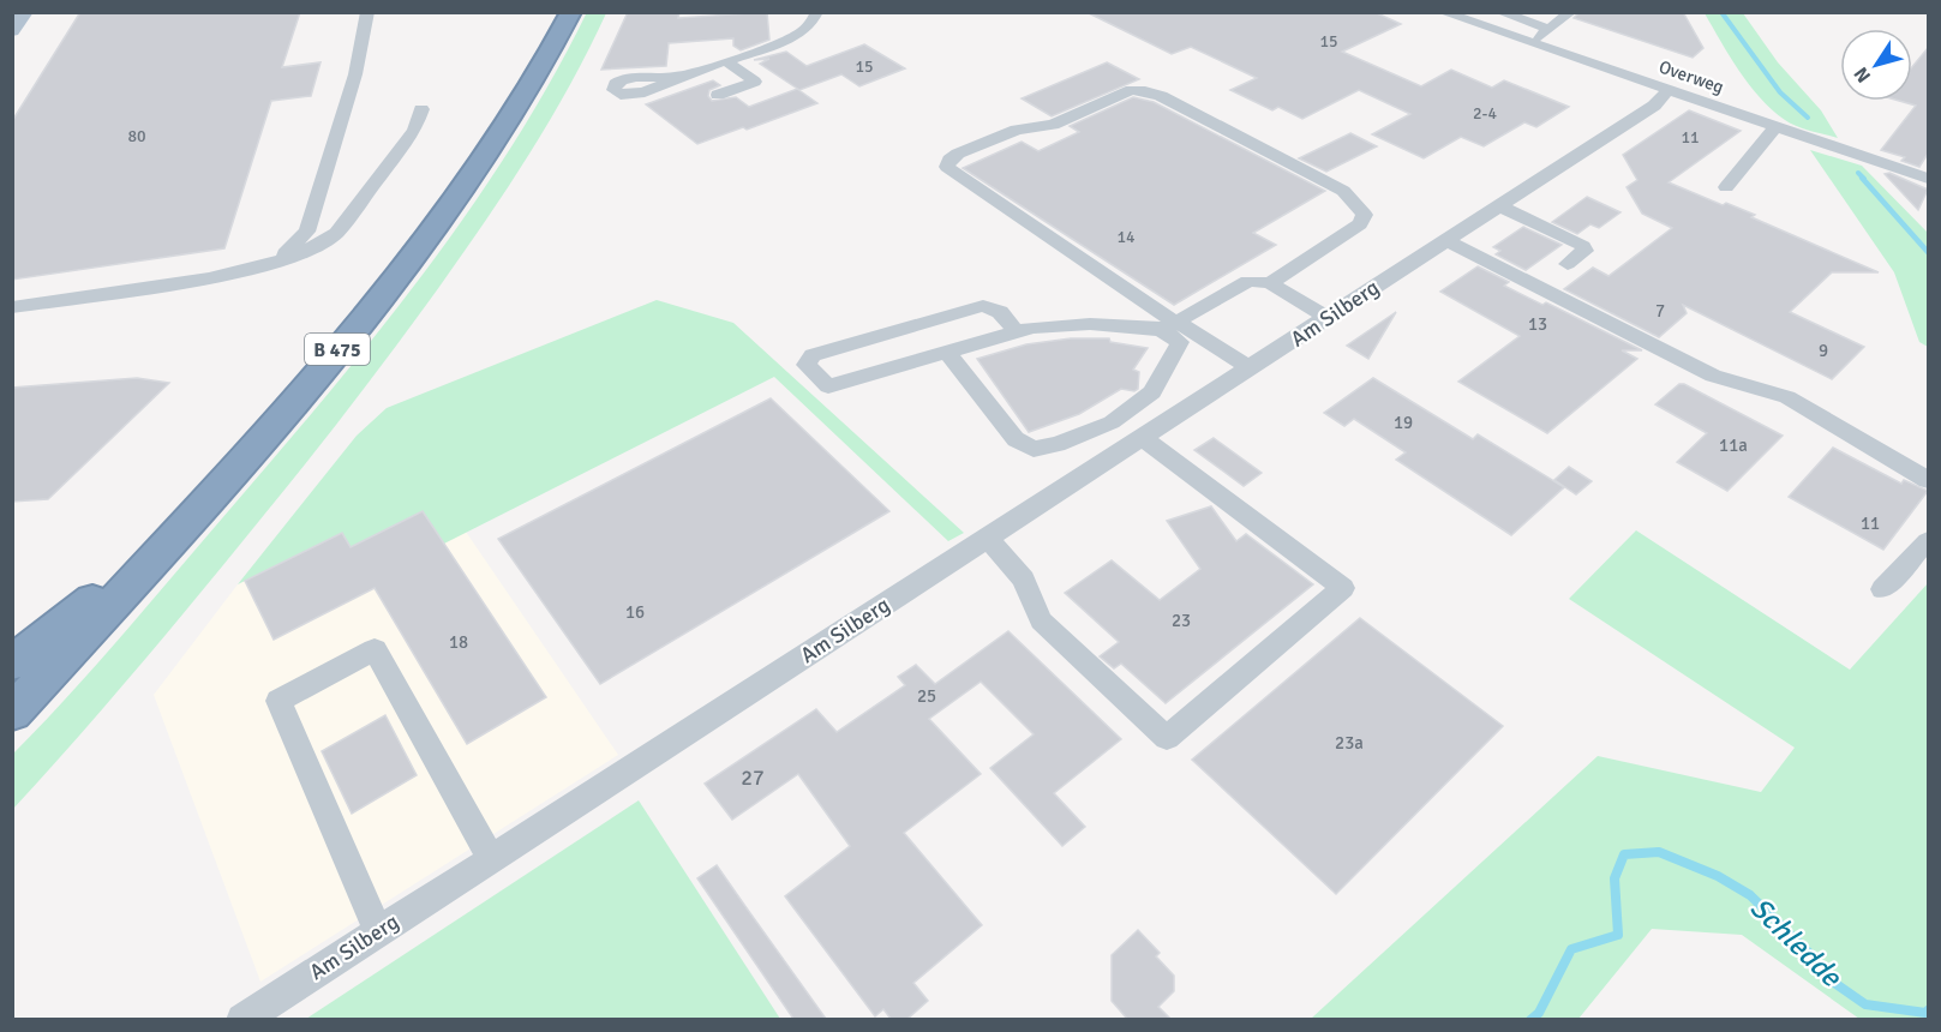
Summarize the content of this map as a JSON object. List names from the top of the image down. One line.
{"streets":{"highway":["B 475"],"street":["Overweg","Am Silberg"]},"crossings":[["Overweg","Am Silberg"]],"water":["Schledde"],"house_numbers":["15","15","2-4","80","11","14","7","13","9","19","11a","11","16","23","18","25","23a","27"],"north":"bottom left"}
